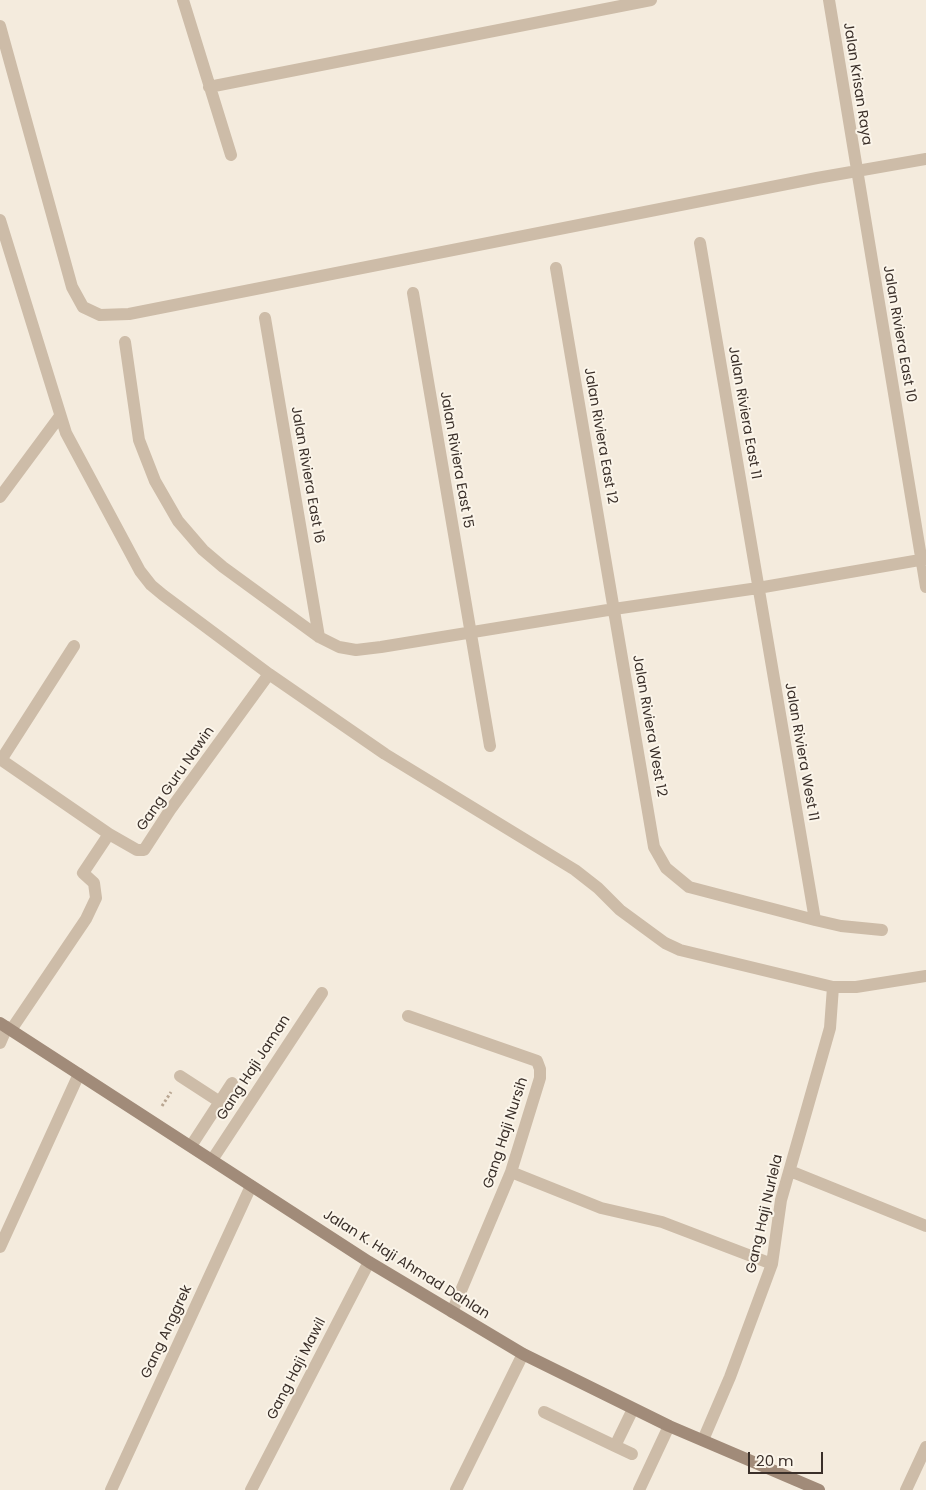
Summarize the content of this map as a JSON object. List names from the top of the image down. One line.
{"streets":{"main road":["Jalan K. Haji Ahmad Dahlan"],"street":["Jalan Krisan Raya","Jalan Riviera East 10","Jalan Riviera East 11","Jalan Riviera East 12","Jalan Riviera East 15","Jalan Riviera East 16","Jalan Riviera West 12","Jalan Riviera West 11","Gang Guru Nawin","Gang Haji Jaman","Gang Haji Nursih","Gang Haji Nurlela","Gang Anggrek","Gang Haji Mawil"]},"crossings":[["Jalan Krisan Raya","Jalan Riviera East 10"],["Jalan Riviera East 11","Jalan Riviera West 11"],["Jalan Riviera East 12","Jalan Riviera West 12"],["Jalan Riviera West 12","Jalan Riviera West 11"],["Gang Haji Jaman","Jalan K. Haji Ahmad Dahlan"],["Gang Haji Nursih","Jalan K. Haji Ahmad Dahlan"],["Gang Haji Nurlela","Jalan K. Haji Ahmad Dahlan"],["Jalan K. Haji Ahmad Dahlan","Gang Anggrek"],["Jalan K. Haji Ahmad Dahlan","Gang Haji Mawil"]],"scale_bar":"20 m"}
